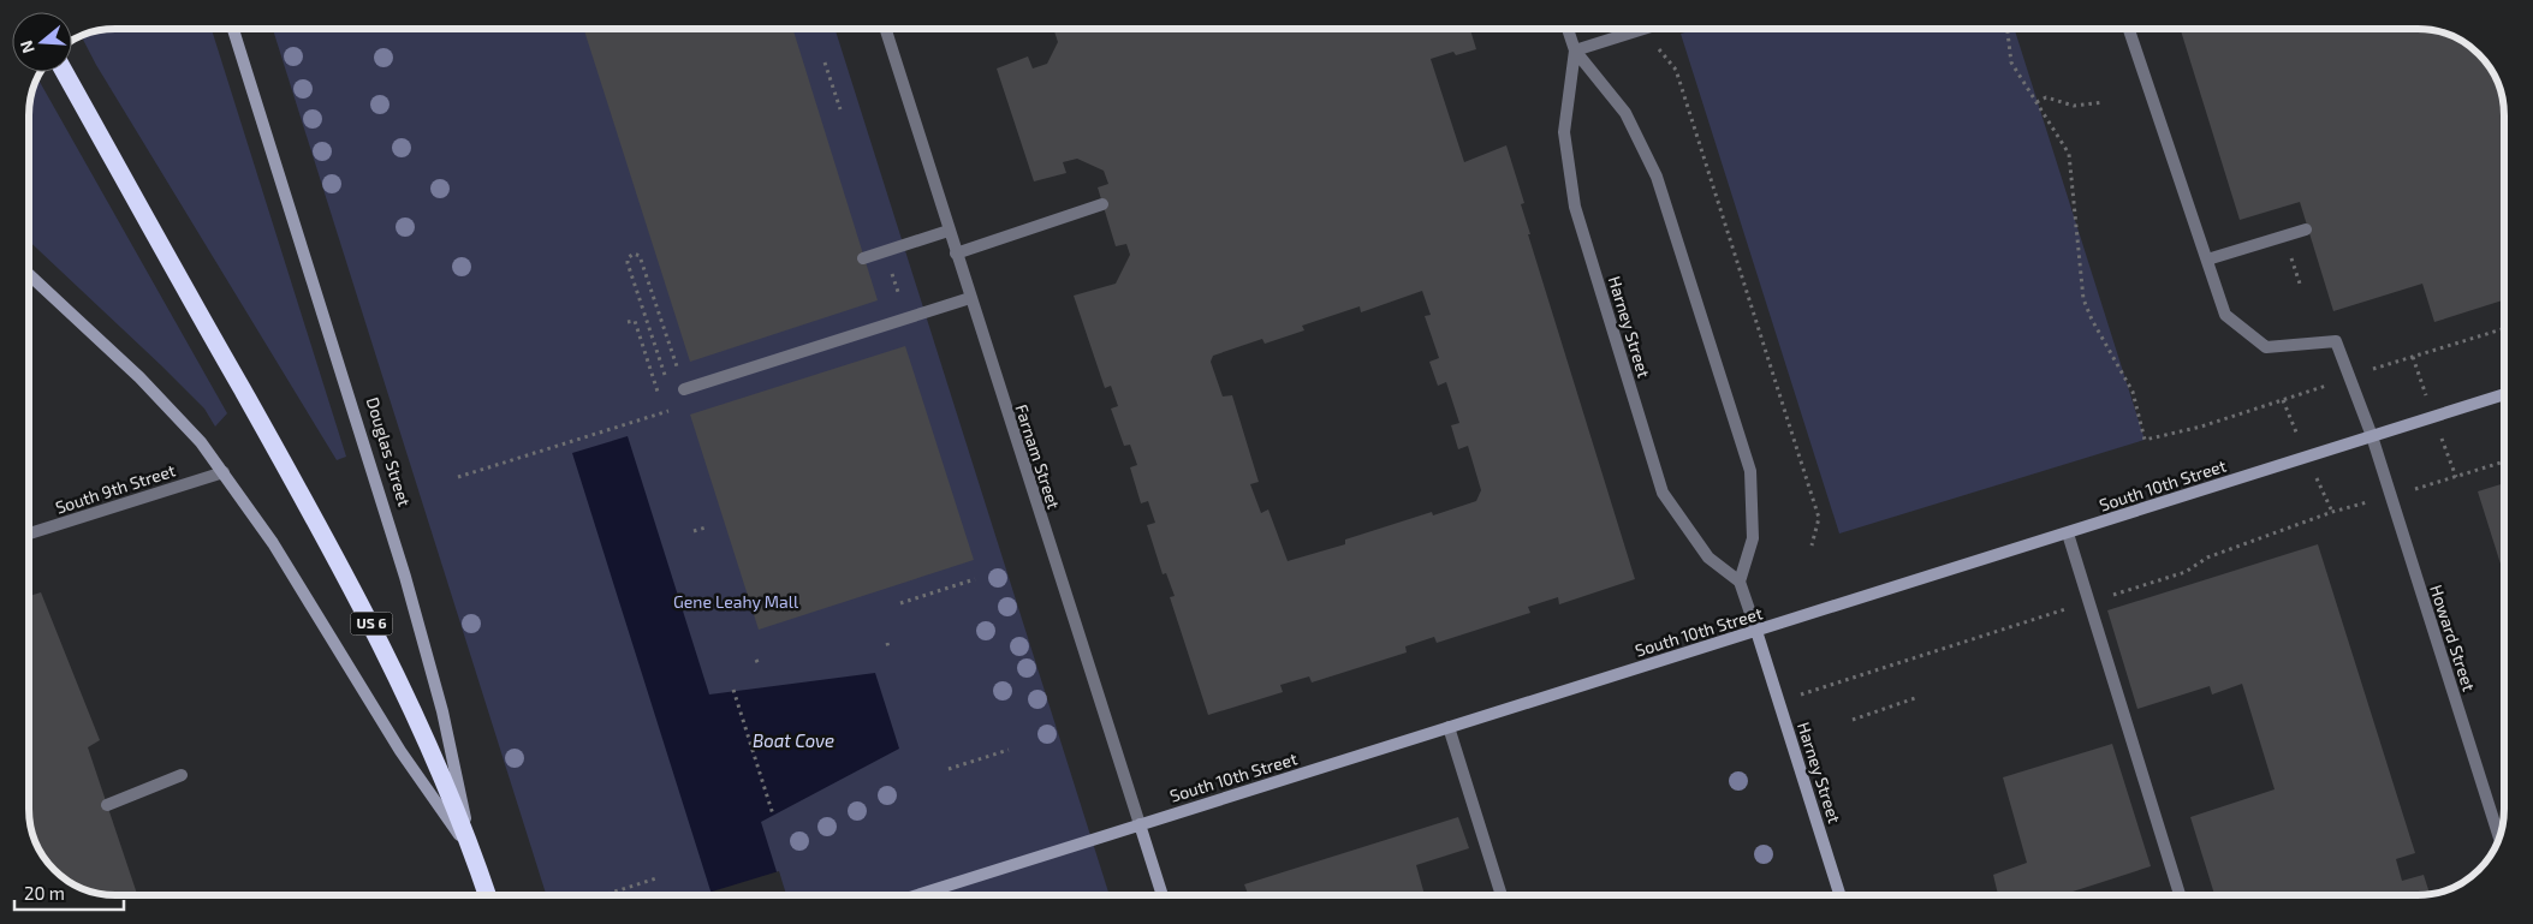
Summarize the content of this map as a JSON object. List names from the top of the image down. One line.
{"streets":{"highway":["Douglas Street","US 6"],"main road":["Harney Street","Farnam Street","South 10th Street"],"street":["South 9th Street","Howard Street"]},"crossings":[["Harney Street","South 10th Street"],["Douglas Street","US 6"],["Farnam Street","South 10th Street"],["South 10th Street","Howard Street"]],"water":["Boat Cove"],"parks":["Gene Leahy Mall"],"scale_bar":"20 m","north":"left"}
